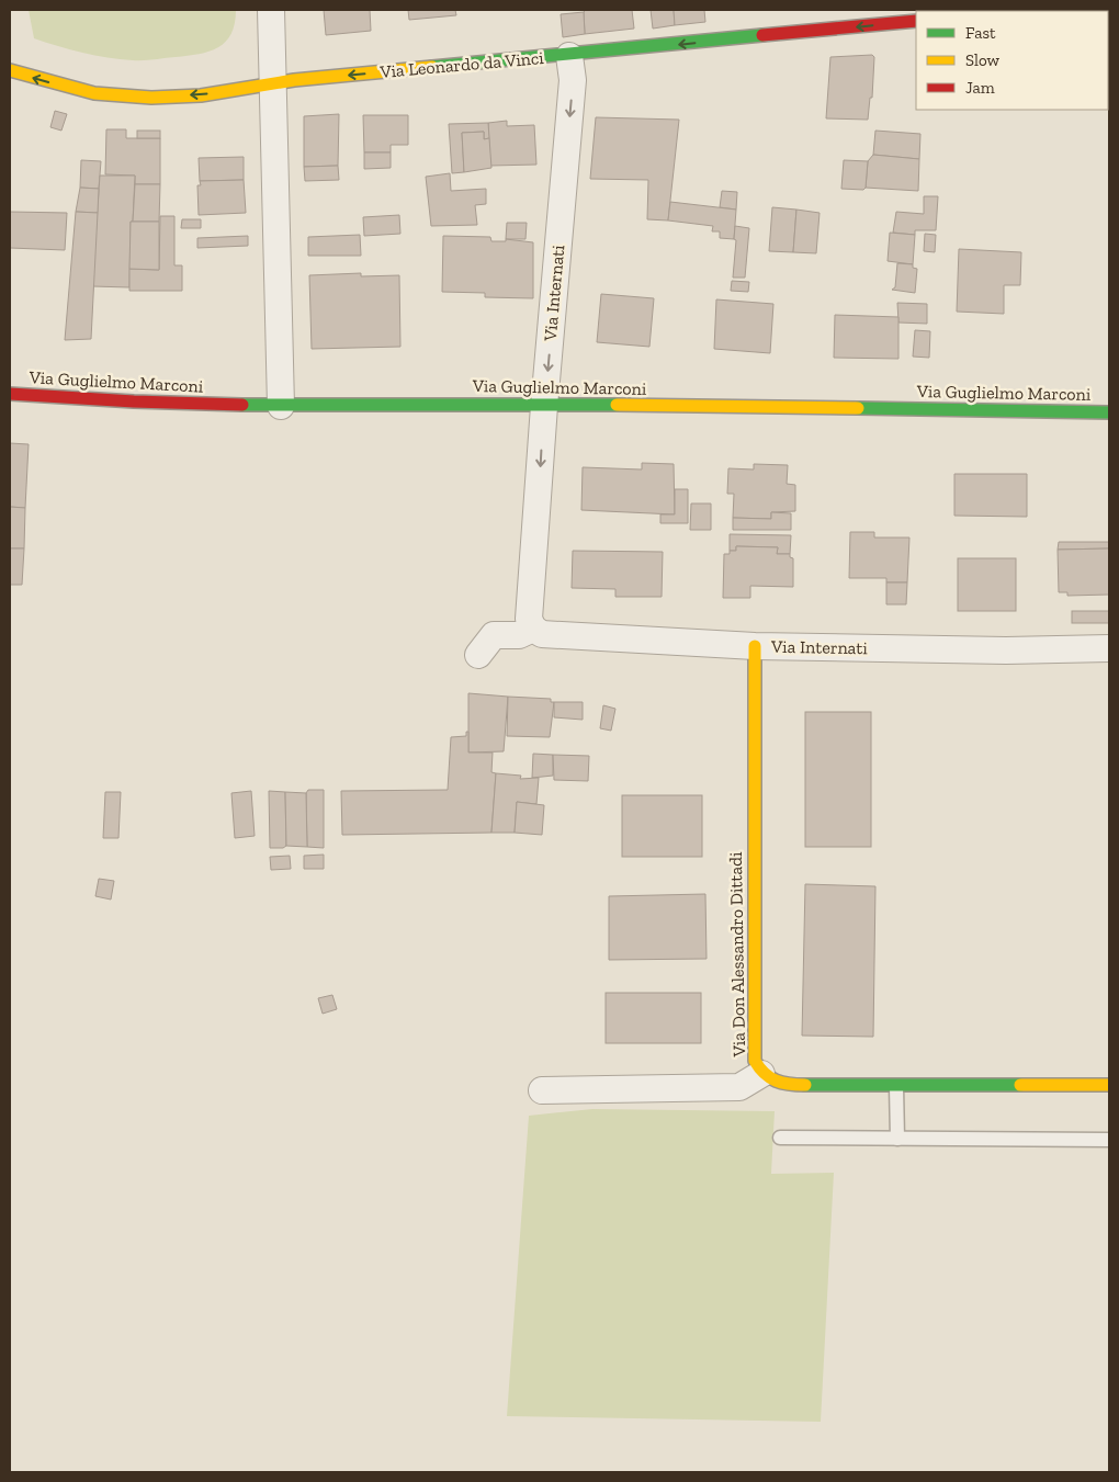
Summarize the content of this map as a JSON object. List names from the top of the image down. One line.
{"streets":{"street":["Via Leonardo da Vinci","Via Internati","Via Guglielmo Marconi","Via Don Alessandro Dittadi"]},"crossings":[["Via Leonardo da Vinci","Via Internati"],["Via Internati","Via Guglielmo Marconi"],["Via Internati","Via Don Alessandro Dittadi"]],"one_way":["Via Leonardo da Vinci","Via Internati"],"legend":["Fast","Slow","Jam"]}
